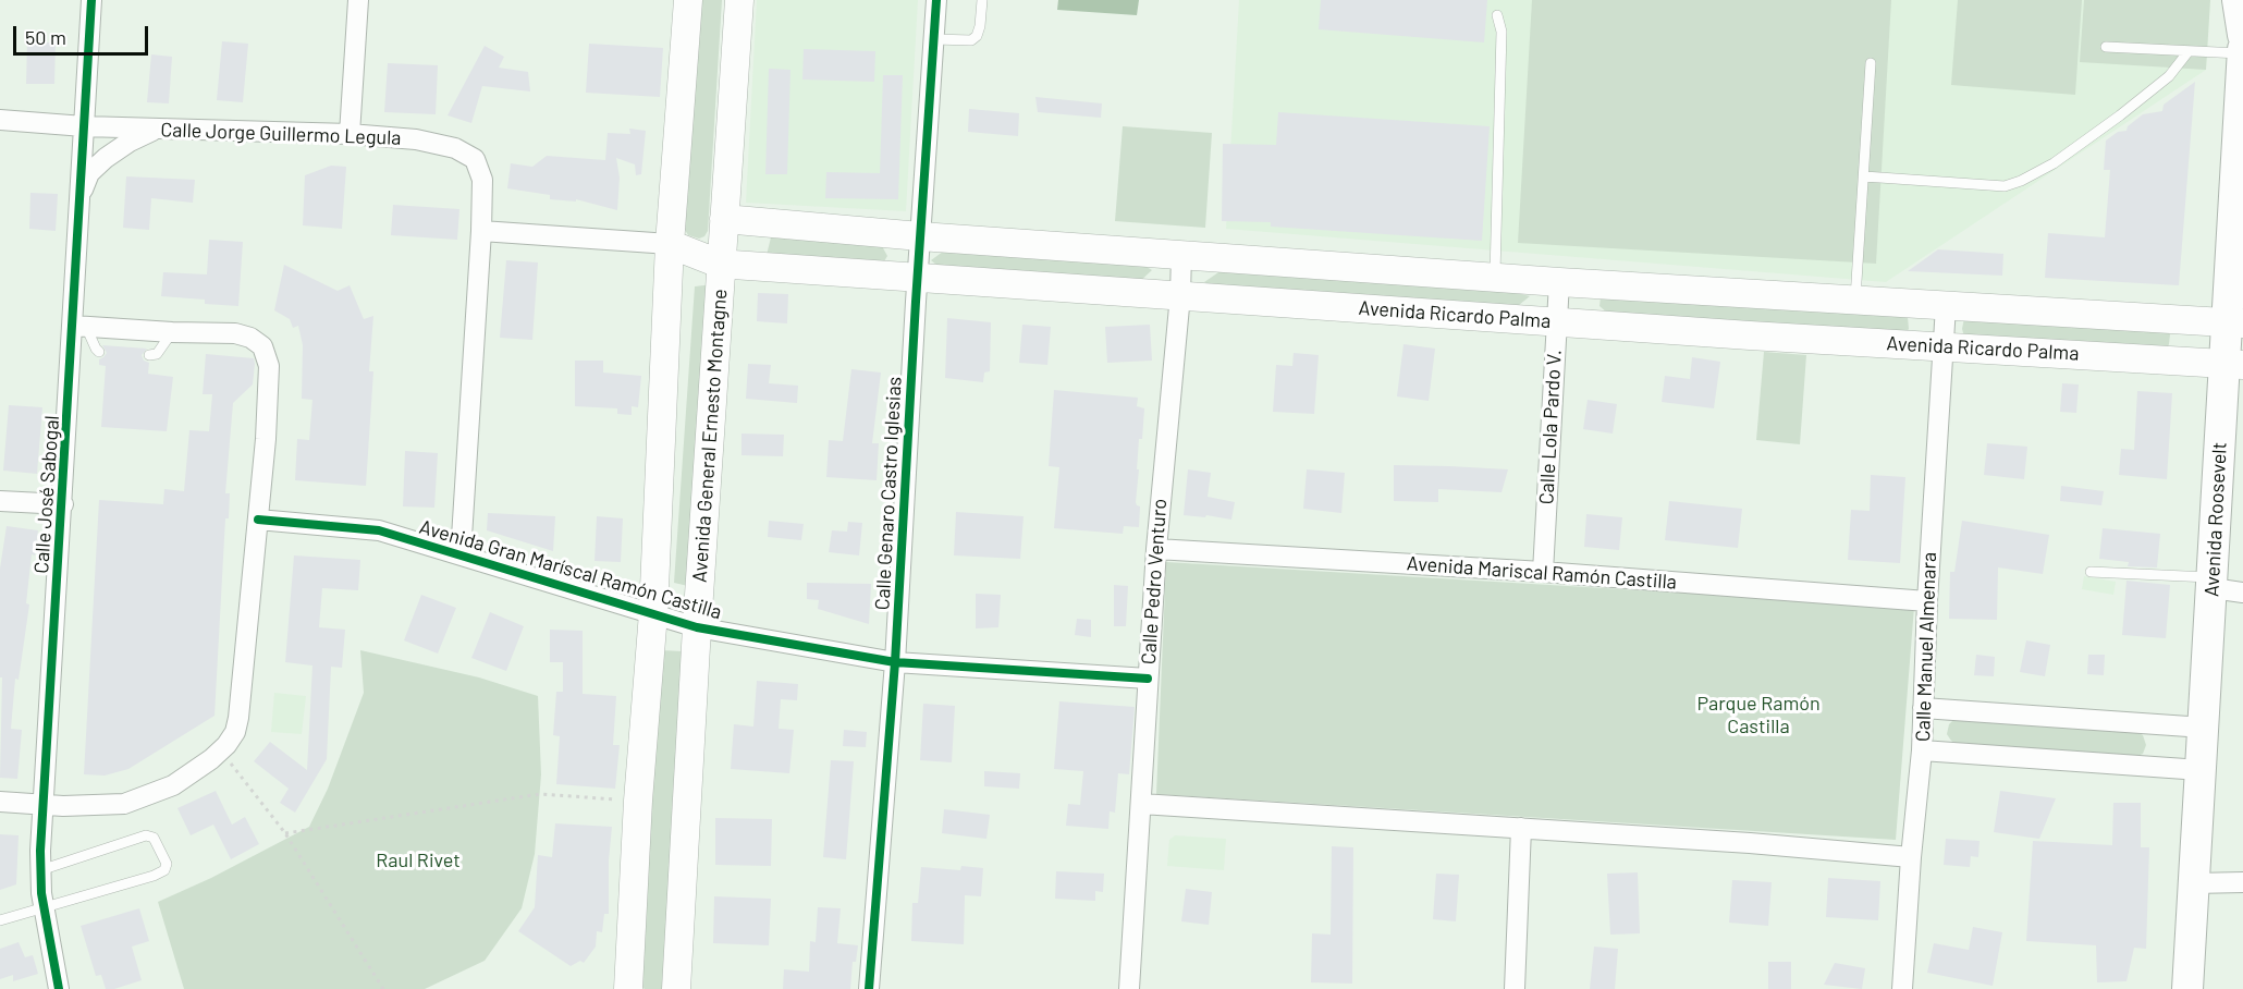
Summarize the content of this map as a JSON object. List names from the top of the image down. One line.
{"streets":{"main road":["Avenida Ricardo Palma","Avenida General Ernesto Montagne","Avenida Roosevelt"],"street":["Calle Jorge Guillermo Legula","Calle Lola Pardo V.","Calle Genaro Castro Iglesias","Calle José Sabogal","Avenida Gran Maríscal Ramón Castilla","Avenida Mariscal Ramón Castilla","Calle Pedro Venturo","Calle Manuel Almenara"]},"crossings":[["Calle Jorge Guillermo Legula","Calle José Sabogal"],["Calle Jorge Guillermo Legula","Avenida Gran Maríscal Ramón Castilla"],["Avenida Ricardo Palma","Calle Lola Pardo V."],["Avenida Ricardo Palma","Avenida General Ernesto Montagne"],["Avenida Ricardo Palma","Calle Genaro Castro Iglesias"],["Avenida Ricardo Palma","Avenida Roosevelt"],["Avenida Ricardo Palma","Calle Pedro Venturo"],["Avenida Ricardo Palma","Calle Manuel Almenara"],["Calle Lola Pardo V.","Avenida Mariscal Ramón Castilla"],["Avenida General Ernesto Montagne","Avenida Gran Maríscal Ramón Castilla"],["Calle Genaro Castro Iglesias","Avenida Gran Maríscal Ramón Castilla"],["Avenida Gran Maríscal Ramón Castilla","Calle Pedro Venturo"],["Avenida Mariscal Ramón Castilla","Calle Pedro Venturo"],["Avenida Mariscal Ramón Castilla","Calle Manuel Almenara"]],"parks":["Parque Ramón Castilla","Raul Rivet"],"scale_bar":"50 m"}
